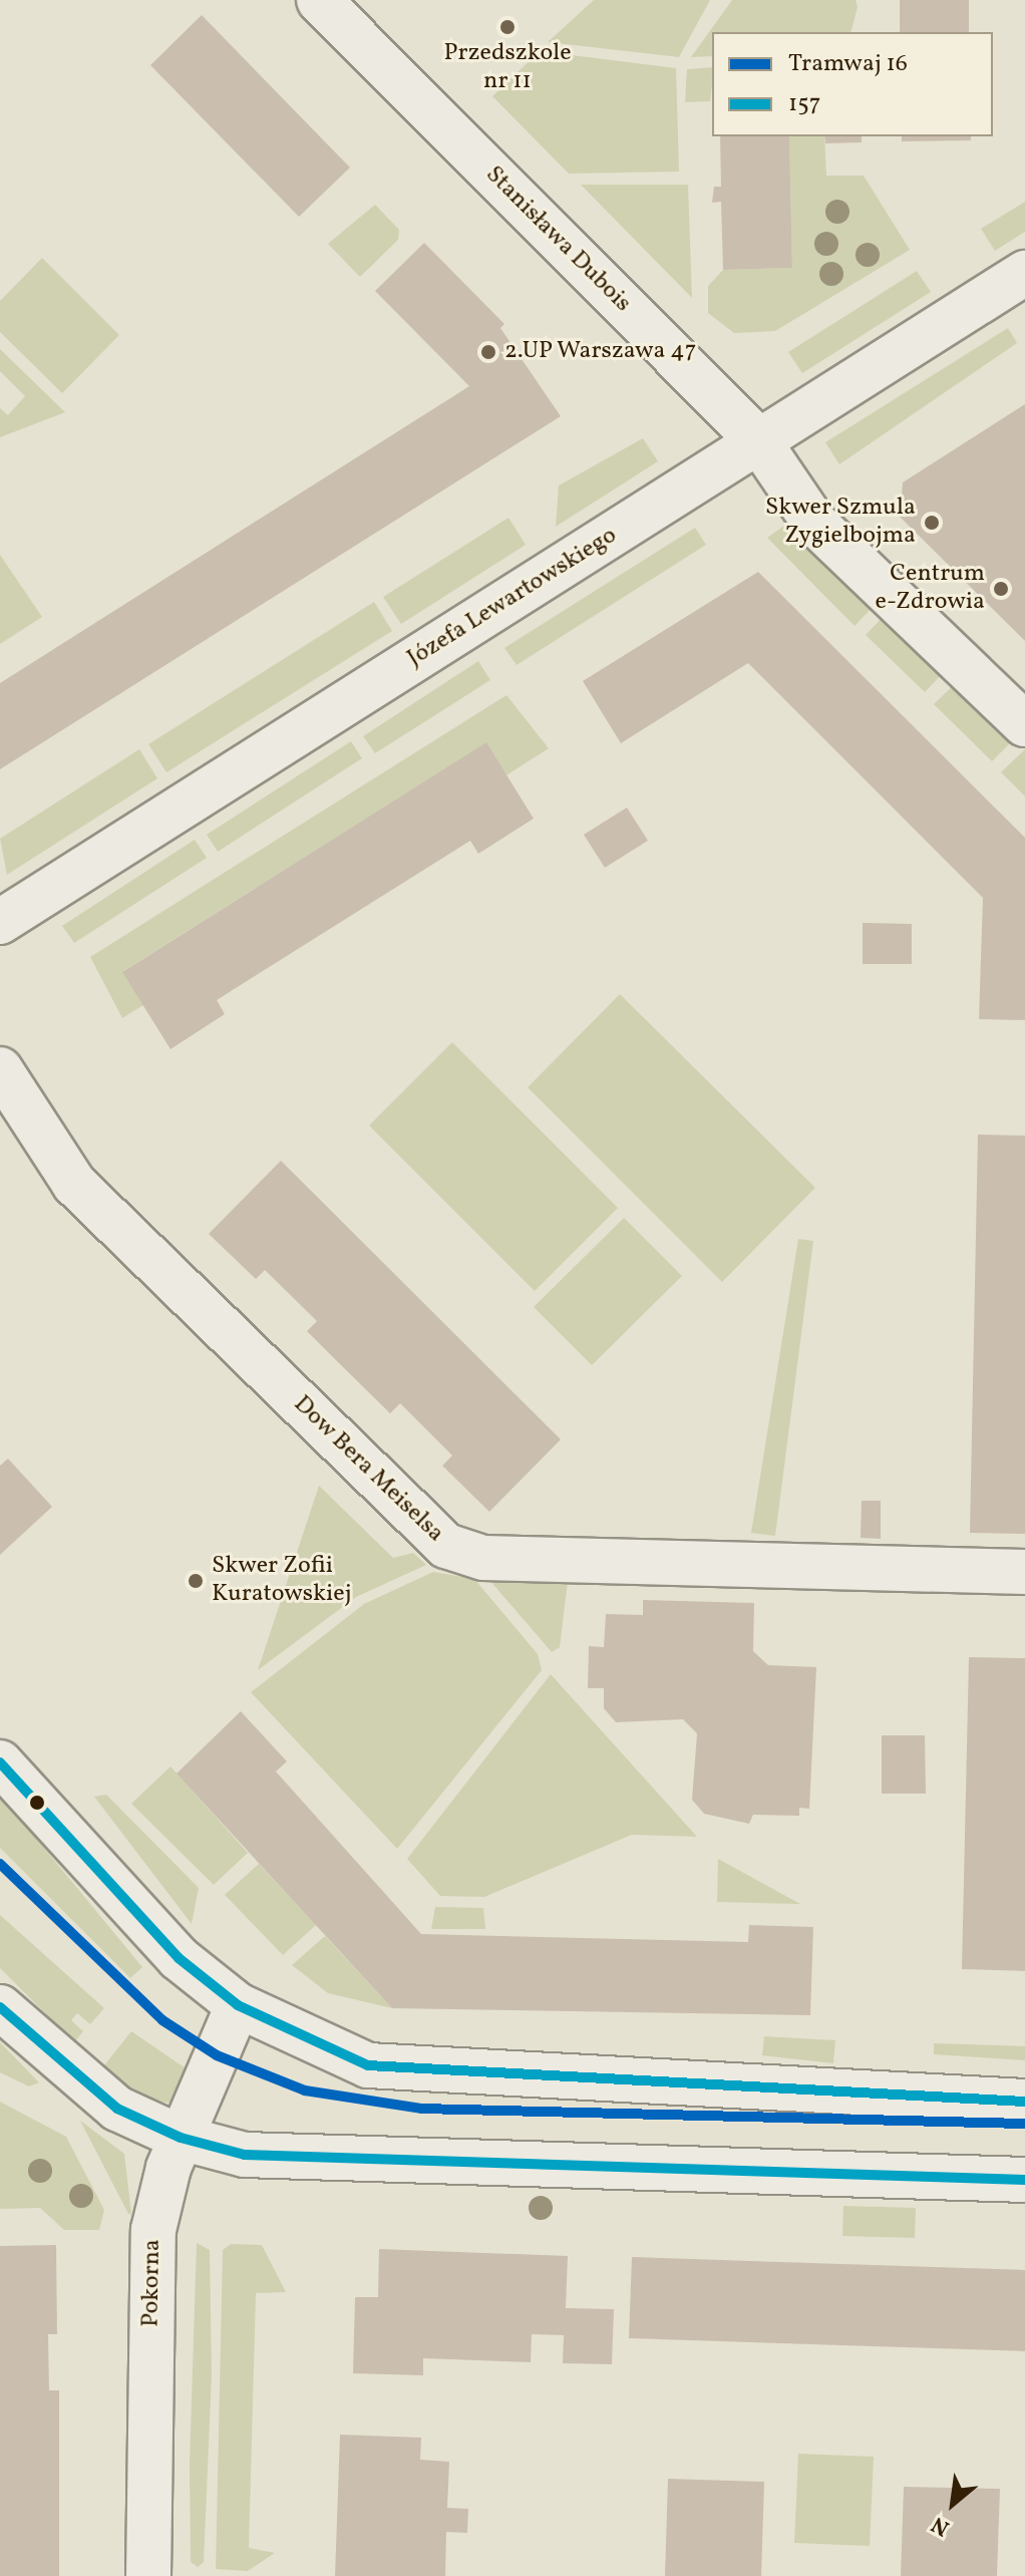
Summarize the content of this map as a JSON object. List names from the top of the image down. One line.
{"streets":{"street":["Stanisława Dubois","Józefa Lewartowskiego","Dow Bera Meiselsa","Pokorna"]},"crossings":[["Stanisława Dubois","Józefa Lewartowskiego"]],"places":["Przedszkole nr 11","2.UP Warszawa 47","Skwer Szmula Zygielbojma","Centrum e-Zdrowia","Skwer Zofii Kuratowskiej"],"lines":["transit line 157","tram line 16"],"legend":["Tramwaj 16","157"],"north":"bottom left"}
